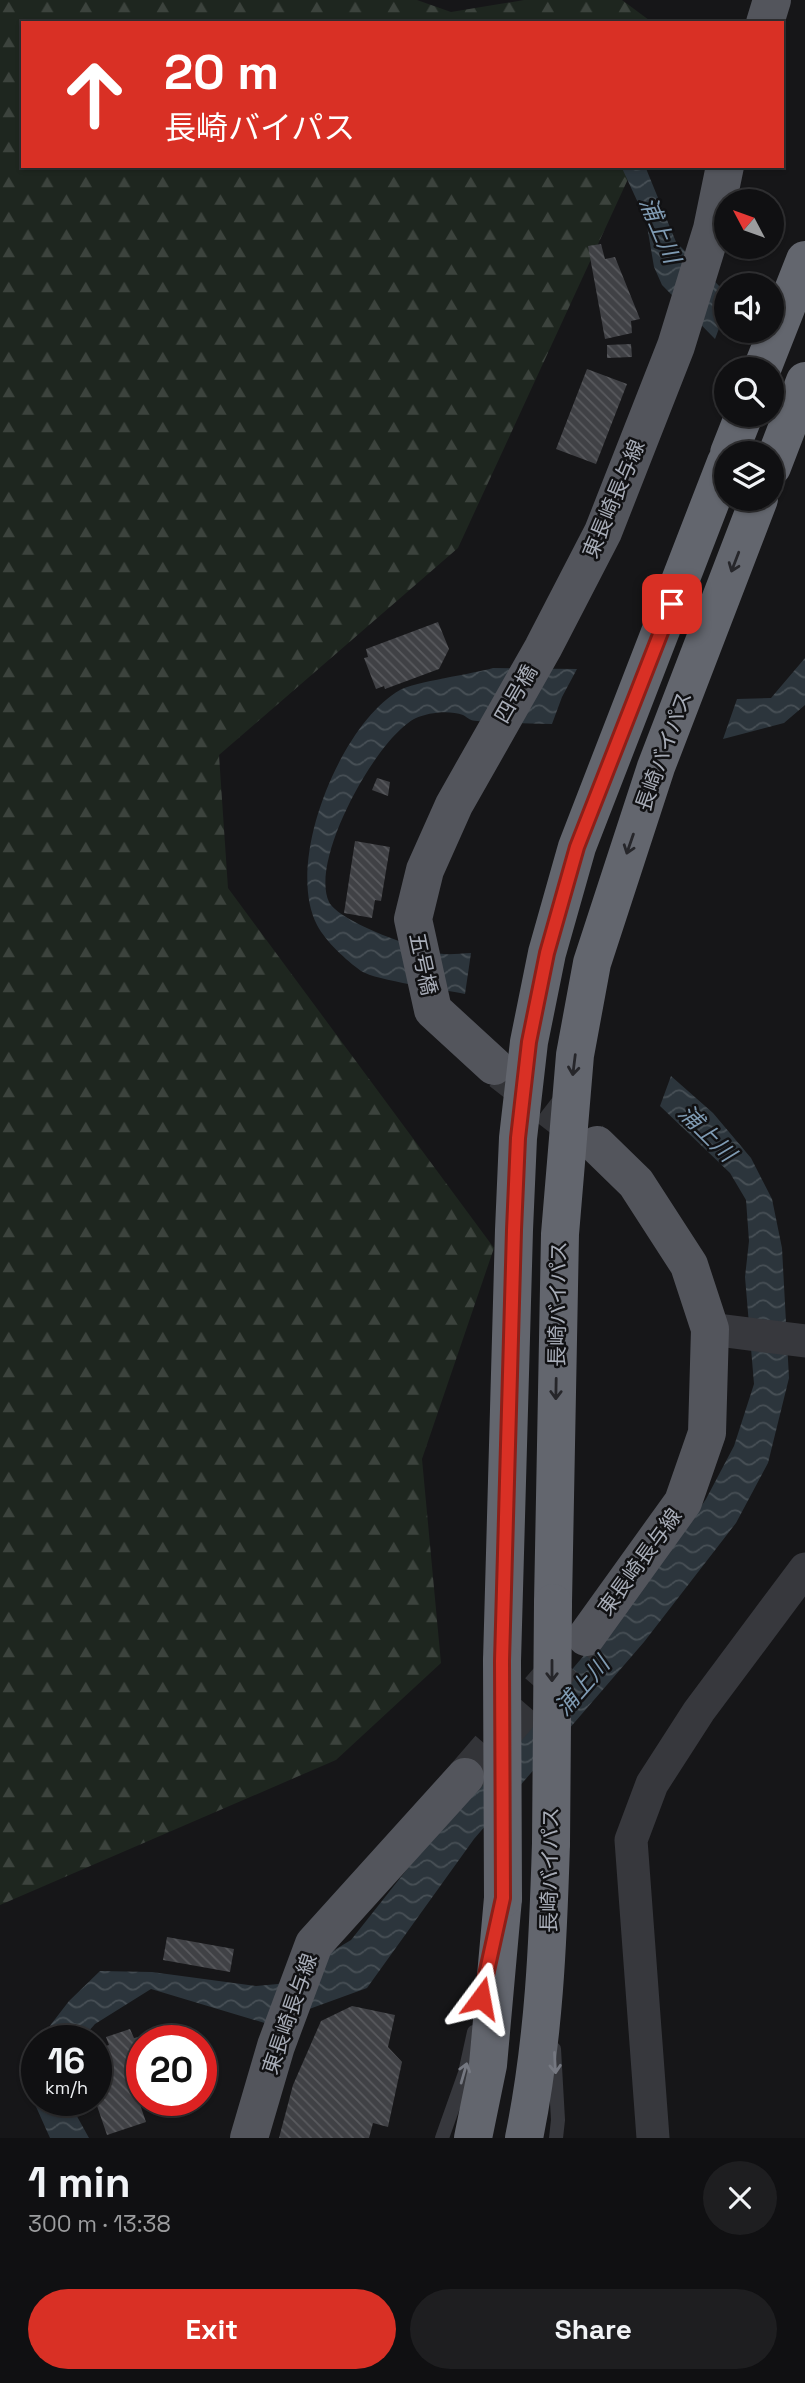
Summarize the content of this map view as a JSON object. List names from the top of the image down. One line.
{"streets":{"highway":["長崎バイパス"],"main road":["東長崎長与線","四号橋","五号橋"]},"crossings":[["東長崎長与線","四号橋"],["四号橋","五号橋"]],"water":["浦上川"],"north":"top left","page":{"turn":["20 m","長崎バイパス"],"speed":"16 km/h","limit":"20","heading":["1 min","300 m · 13:38"],"buttons":["Exit","Share"]}}
